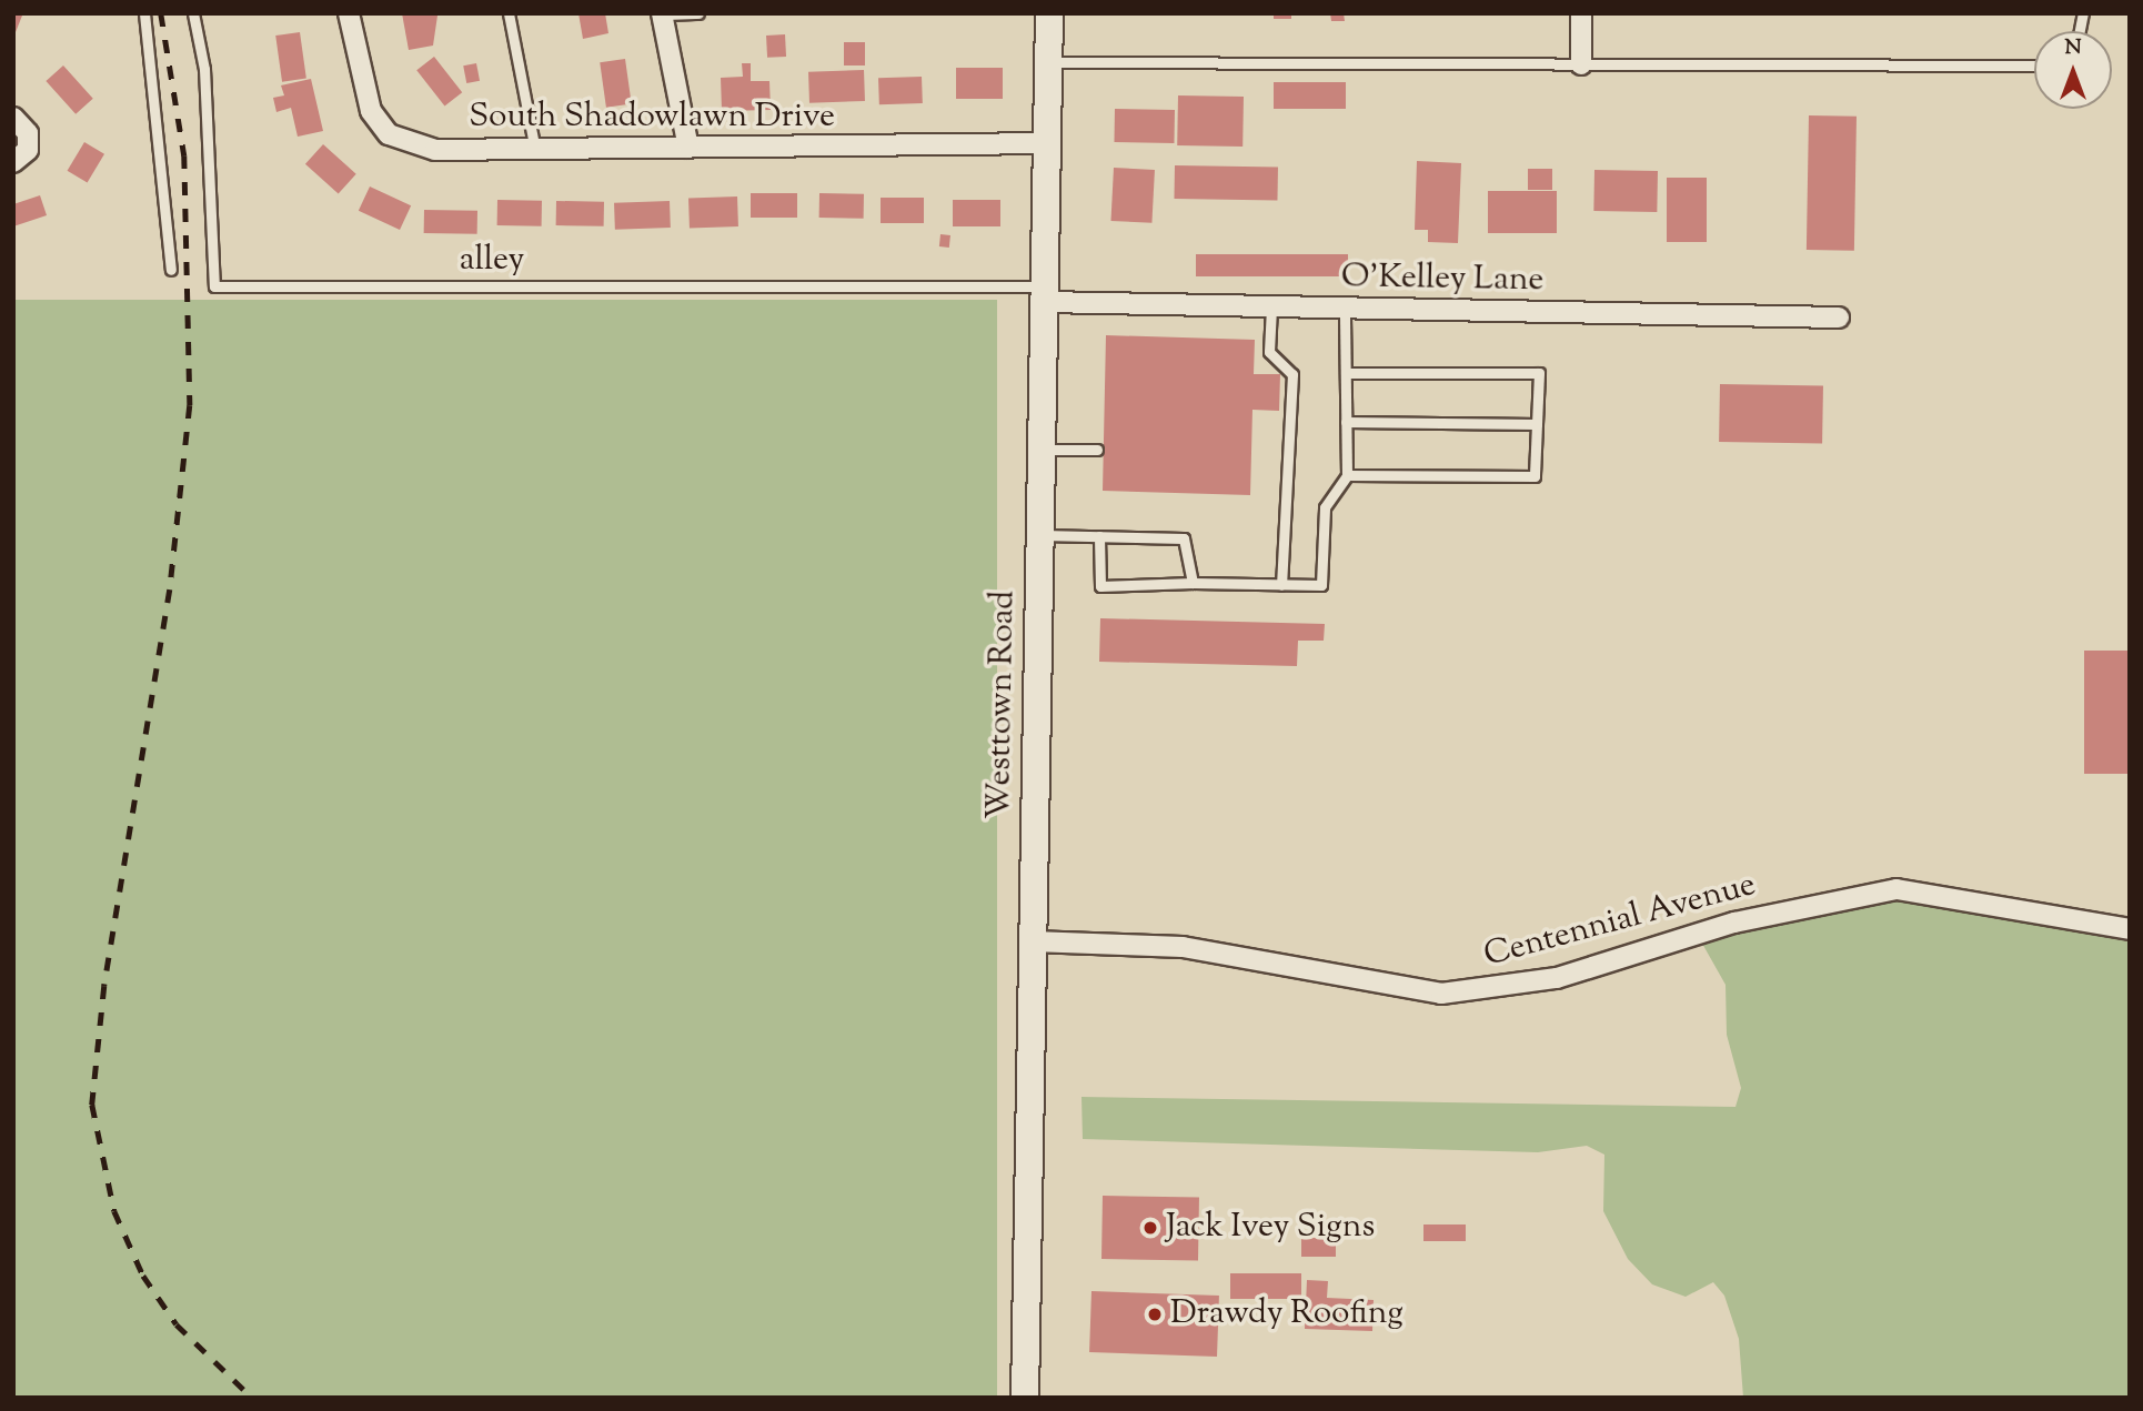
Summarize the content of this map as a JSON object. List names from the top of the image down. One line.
{"streets":{"street":["South Shadowlawn Drive","O'Kelley Lane","Westtown Road","Centennial Avenue"],"lane":["alley"]},"crossings":[["South Shadowlawn Drive","Westtown Road"],["alley","O'Kelley Lane"],["alley","Westtown Road"],["O'Kelley Lane","Westtown Road"],["Westtown Road","Centennial Avenue"]],"places":["Jack Ivey Signs","Drawdy Roofing"],"north":"top"}
